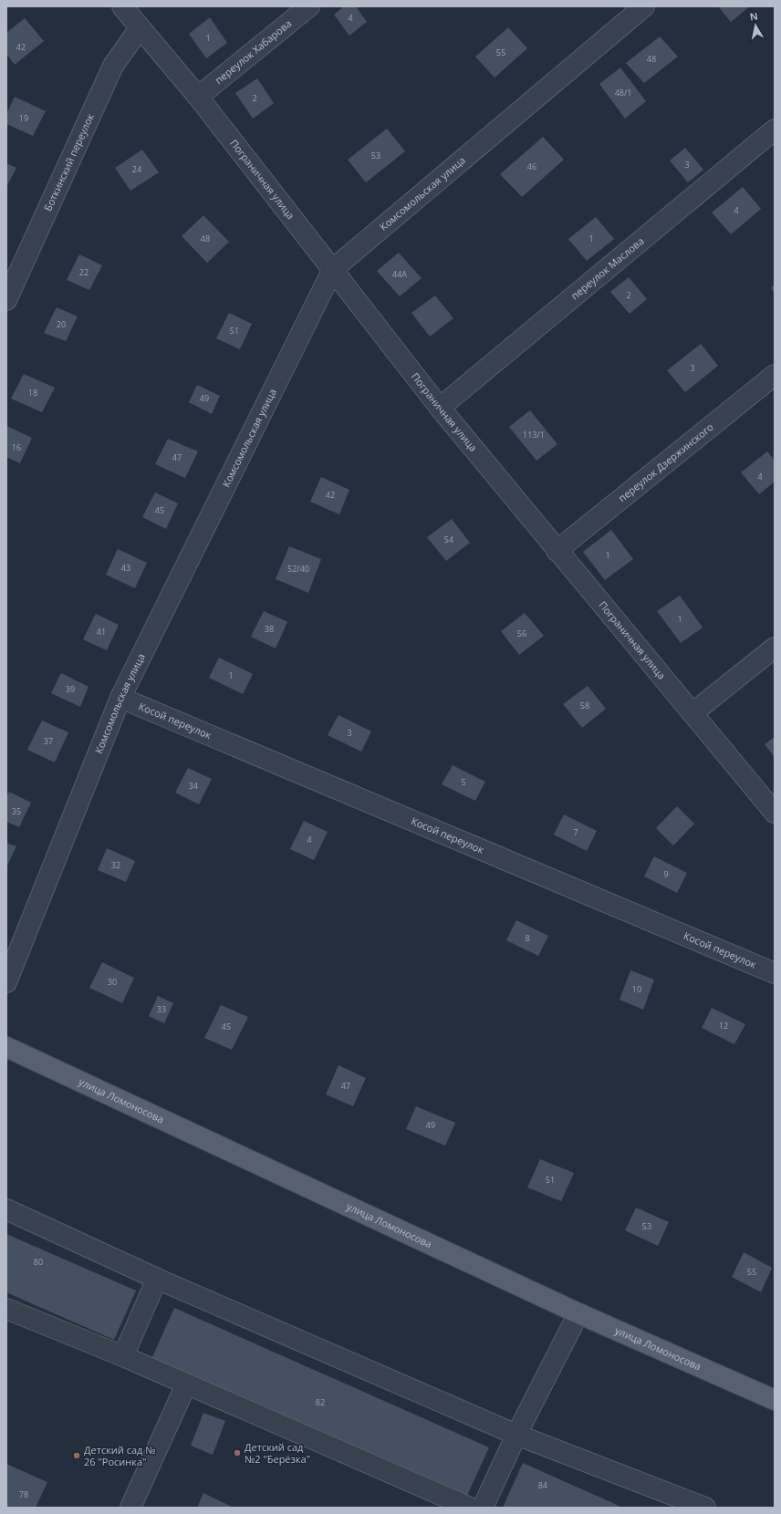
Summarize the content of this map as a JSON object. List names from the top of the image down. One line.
{"streets":{"main road":["улица Ломоносова"],"street":["переулок Хабарова","Боткинский переулок","Пограничная улица","Комсомольская улица","переулок Маслова","переулок Дзержинского","Косой переулок"]},"crossings":[["переулок Хабарова","Пограничная улица"],["Боткинский переулок","Пограничная улица"],["Пограничная улица","Комсомольская улица"],["Пограничная улица","переулок Маслова"],["Пограничная улица","переулок Дзержинского"],["Комсомольская улица","Косой переулок"]],"places":["Детский сад №2 \"Берёзка\"","Детский сад № 26 \"Росинка\""],"house_numbers":["4","1","42","55","48","48/1","2","19","53","3","46","24","4","48","1","22","44А","2","20","51","3","18","49","113/1","16","47","4","42","45","54","1","43","52/40","1","38","41","56","1","39","58","3","37","5","34","35","7","4","32","9","8","30","10","33","12","45","47","49","51","53","80","55","82","84","78"],"north":"top"}
